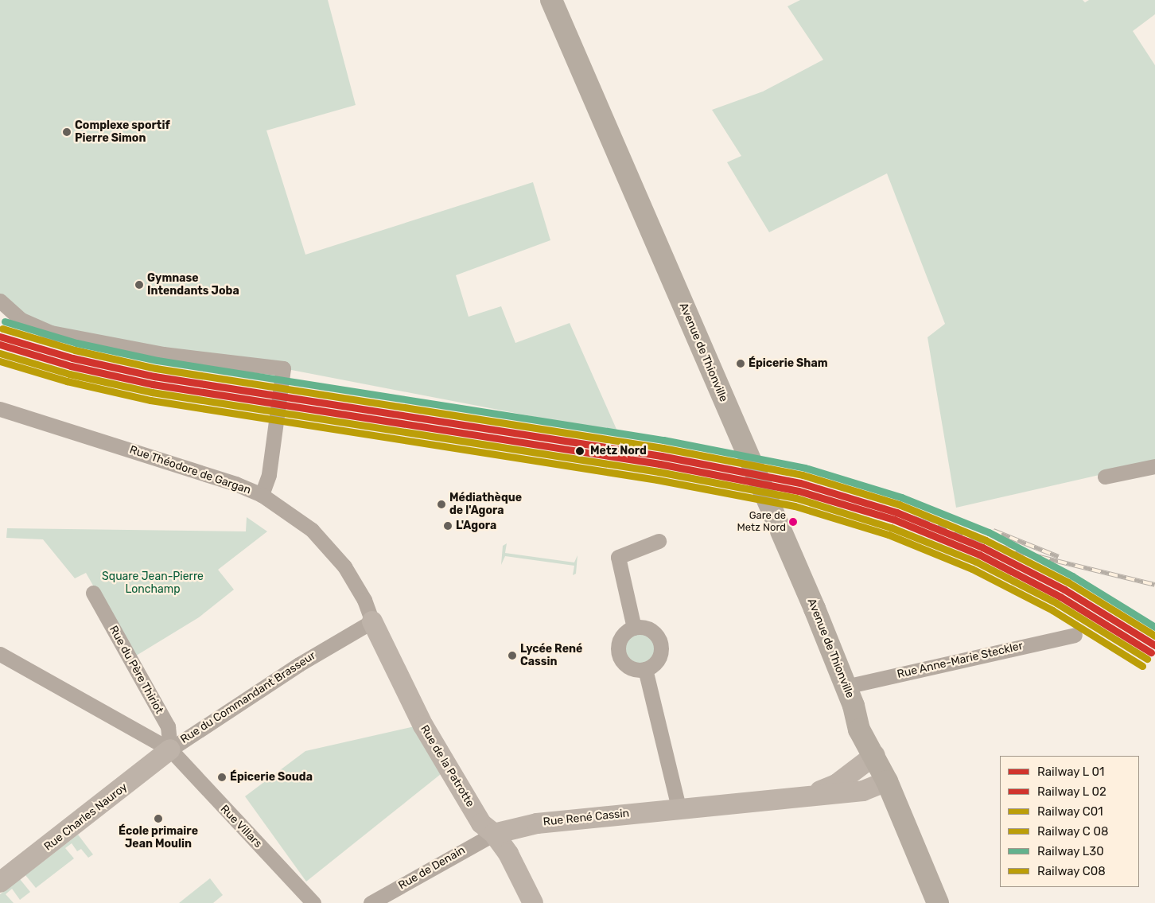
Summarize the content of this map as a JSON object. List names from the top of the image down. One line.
{"streets":{"main road":["Avenue de Thionville"],"street":["Rue Théodore de Gargan","Rue Anne-Marie Steckler","Rue du Père Thiriot","Rue du Commandant Brasseur","Rue de la Patrotte","Rue Charles Nauroy","Rue René Cassin","Rue Villars","Rue de Denain"]},"crossings":[["Avenue de Thionville","Rue Anne-Marie Steckler"],["Avenue de Thionville","Rue René Cassin"],["Rue Théodore de Gargan","Rue du Commandant Brasseur"],["Rue Théodore de Gargan","Rue de la Patrotte"],["Rue du Père Thiriot","Rue du Commandant Brasseur"],["Rue du Père Thiriot","Rue Charles Nauroy"],["Rue du Père Thiriot","Rue Villars"],["Rue du Commandant Brasseur","Rue de la Patrotte"],["Rue du Commandant Brasseur","Rue Charles Nauroy"],["Rue du Commandant Brasseur","Rue Villars"],["Rue de la Patrotte","Rue René Cassin"],["Rue de la Patrotte","Rue de Denain"],["Rue Charles Nauroy","Rue Villars"],["Rue René Cassin","Rue de Denain"]],"parks":["Square Jean-Pierre Lonchamp"],"places":["Complexe sportif Pierre Simon","Gymnase Intendants Joba","Épicerie Sham","Metz Nord","Médiathèque de l'Agora","Gare de Metz Nord","L'Agora","Lycée René Cassin","Épicerie Souda","École primaire Jean Moulin"],"lines":["rail line L30","rail line C01","rail line C08"],"legend":["Railway L 01","Railway L 02","Railway C01","Railway C 08","Railway L30","Railway C08"]}
